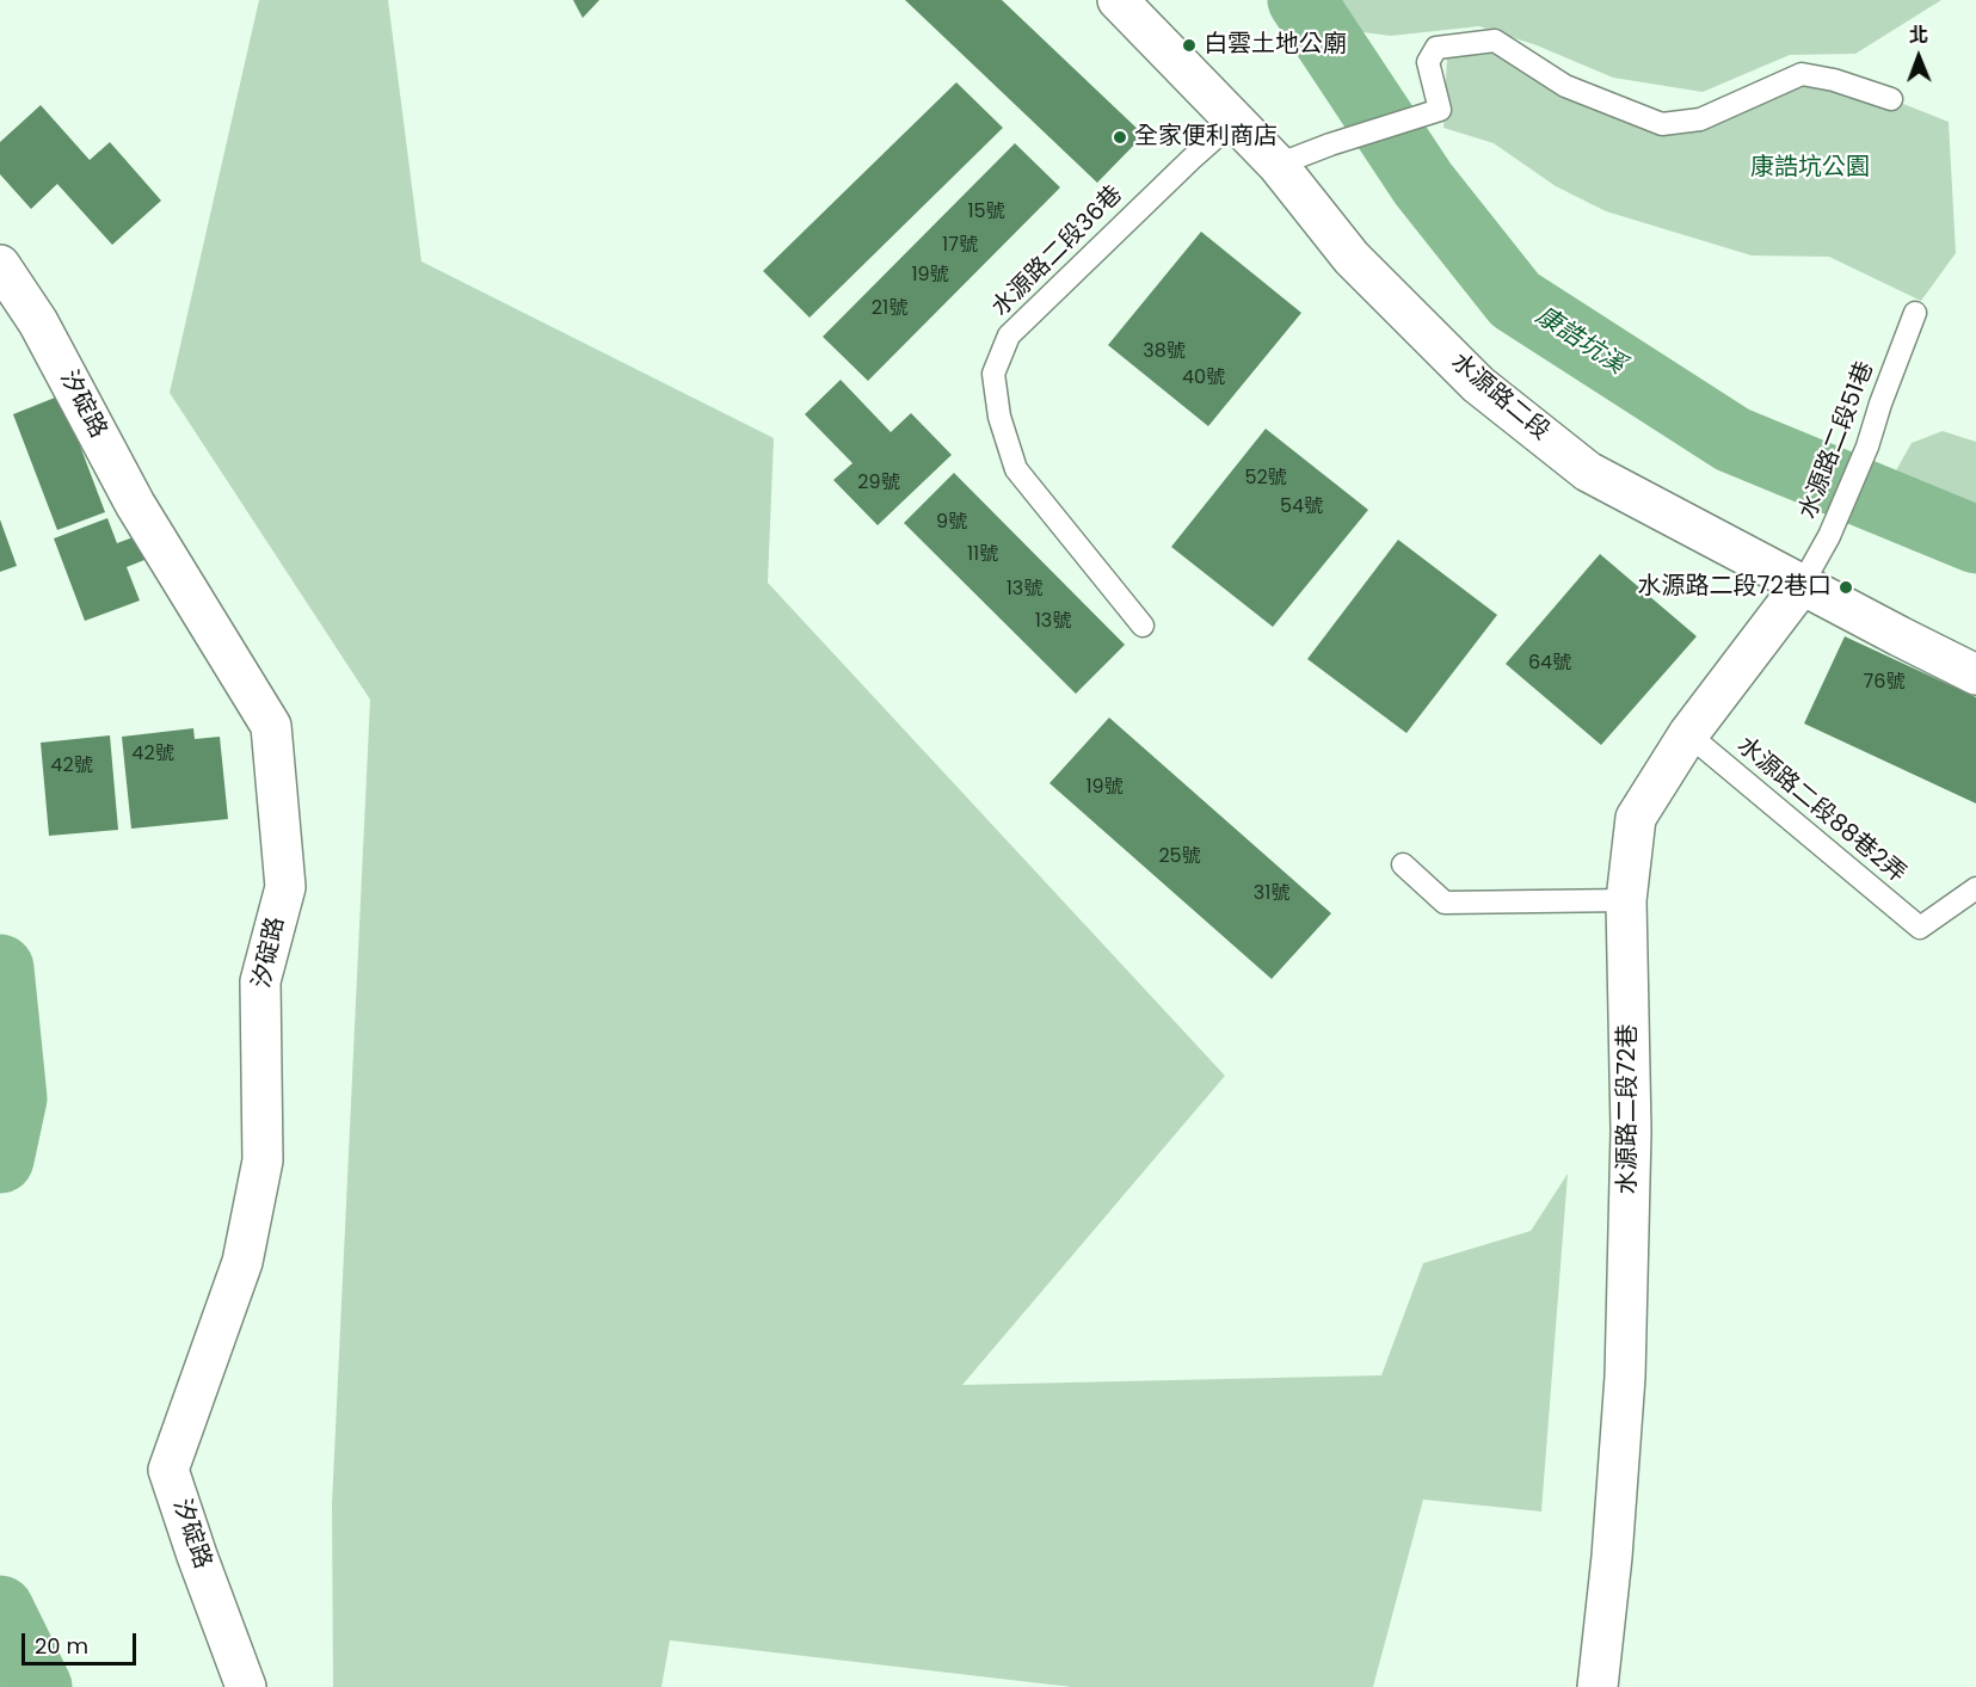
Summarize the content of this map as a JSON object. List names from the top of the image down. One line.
{"streets":{"street":["水源路二段","汐碇路","水源路二段72巷"],"lane":["水源路二段36巷","水源路二段51巷","水源路二段88巷2弄"]},"crossings":[["水源路二段36巷","水源路二段"],["水源路二段","水源路二段51巷"],["水源路二段","水源路二段72巷"],["水源路二段51巷","水源路二段72巷"],["水源路二段88巷2弄","水源路二段72巷"]],"water":["康誥坑溪"],"parks":["康誥坑公園"],"places":["白雲土地公廟","全家便利商店","水源路二段72巷口"],"house_numbers":["15號","17號","19號","21號","38號","40號","52號","29號","54號","9號","11號","13號","13號","64號","76號","42號","42號","19號","25號","31號"],"scale_bar":"20 m","north":"top"}
